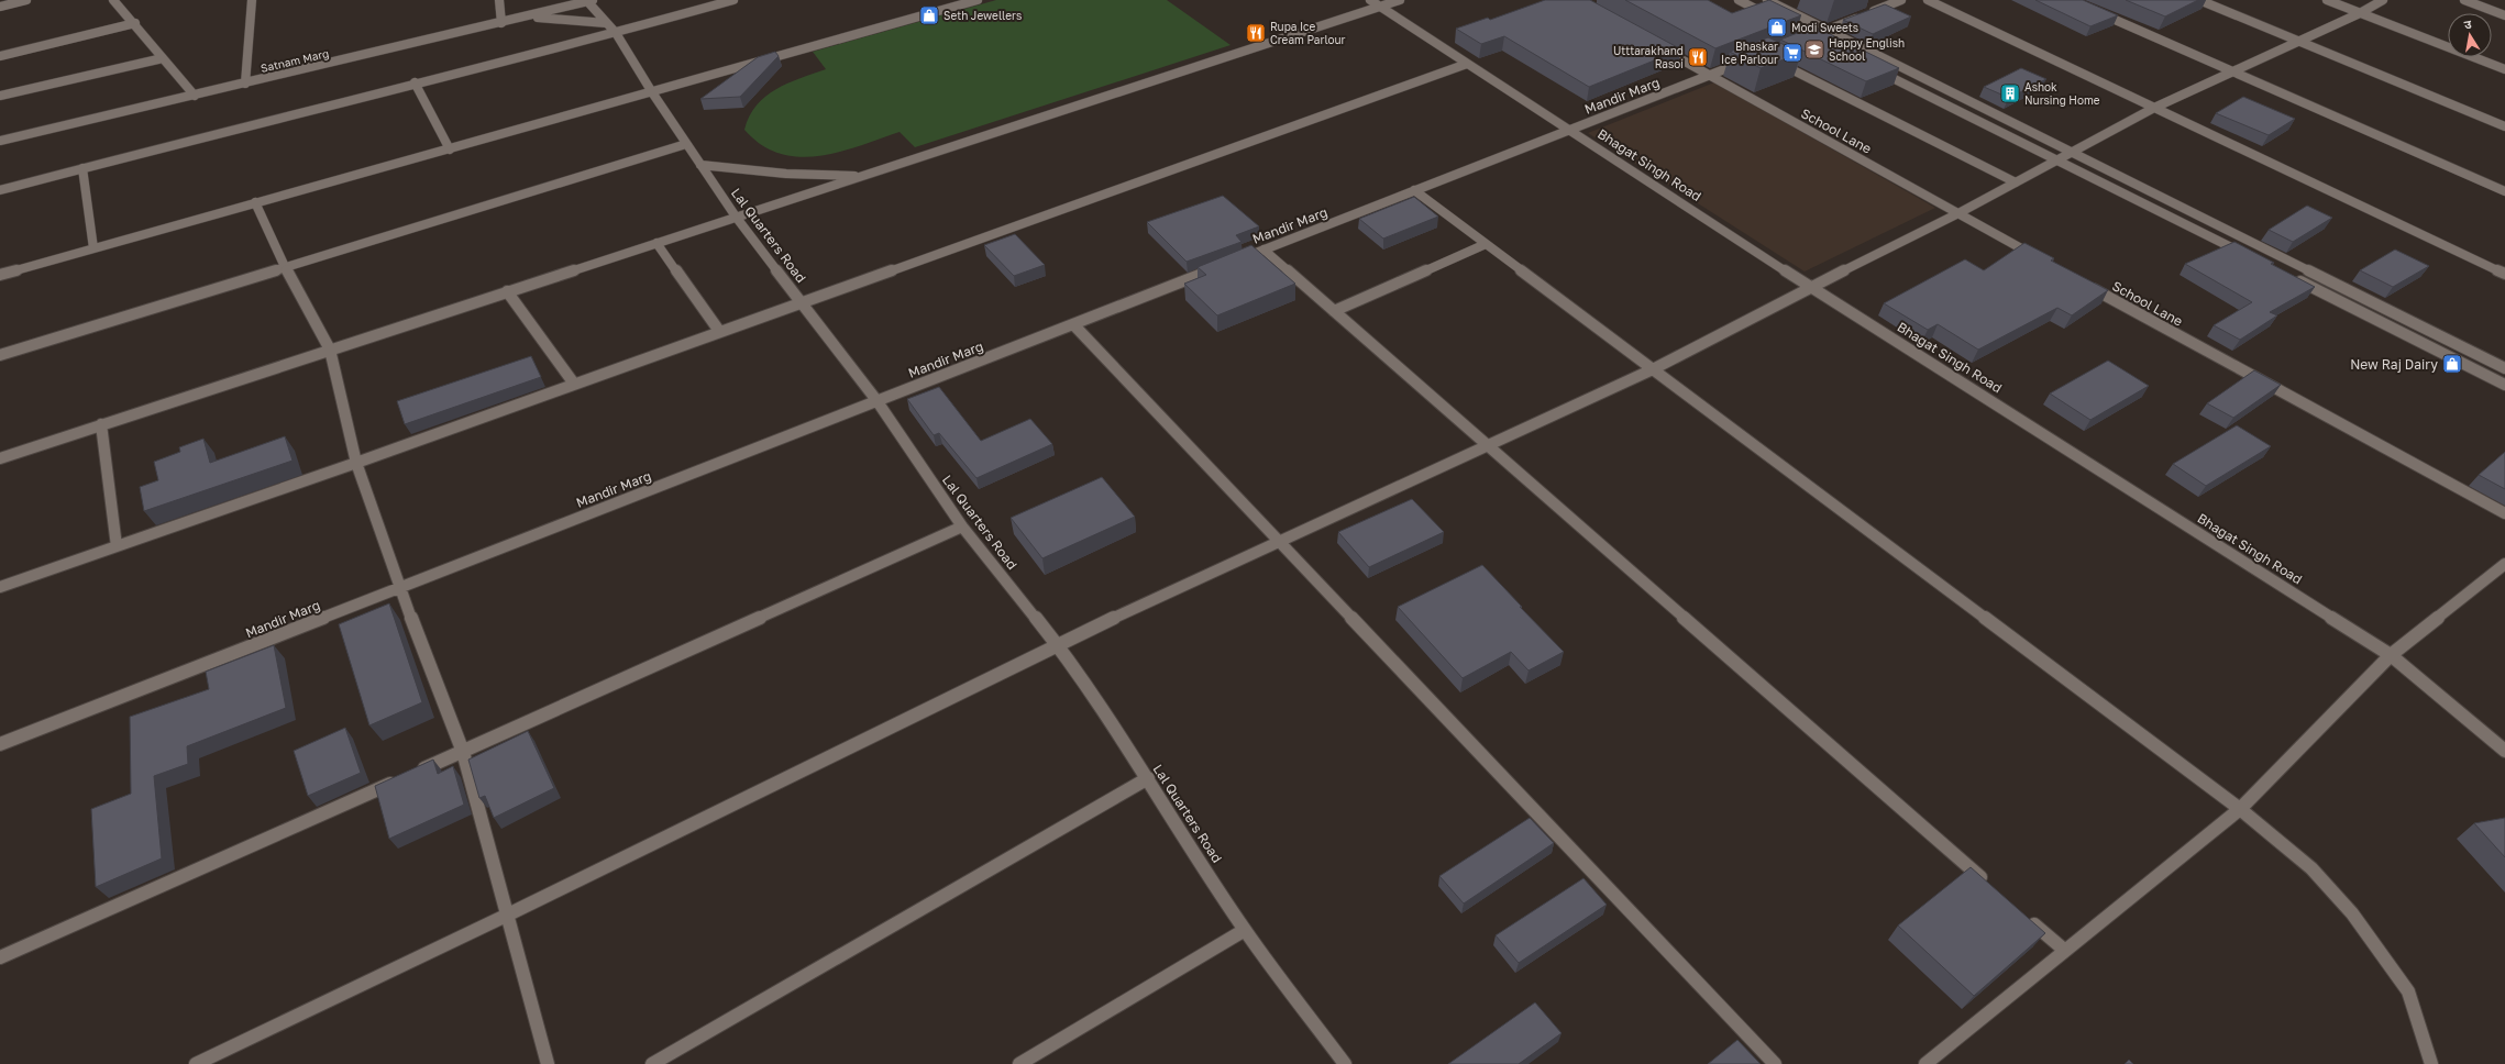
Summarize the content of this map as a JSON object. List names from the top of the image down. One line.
{"streets":{"street":["Satnam Marg","Mandir Marg","School Lane","Bhagat Singh Road","Lal Quarters Road"]},"crossings":[["Satnam Marg","Lal Quarters Road"],["Mandir Marg","School Lane"],["Mandir Marg","Bhagat Singh Road"],["Mandir Marg","Lal Quarters Road"]],"places":{"shop":["Seth Jewellers","Modi Sweets","New Raj Dairy"],"restaurant":["Rupa Ice Cream Parlour","Utttarakhand Rasoi"],"school or university":["Happy English School"],"supermarket":["Bhaskar Ice Parlour"],"building":["Ashok Nursing Home"]},"north":"top"}
